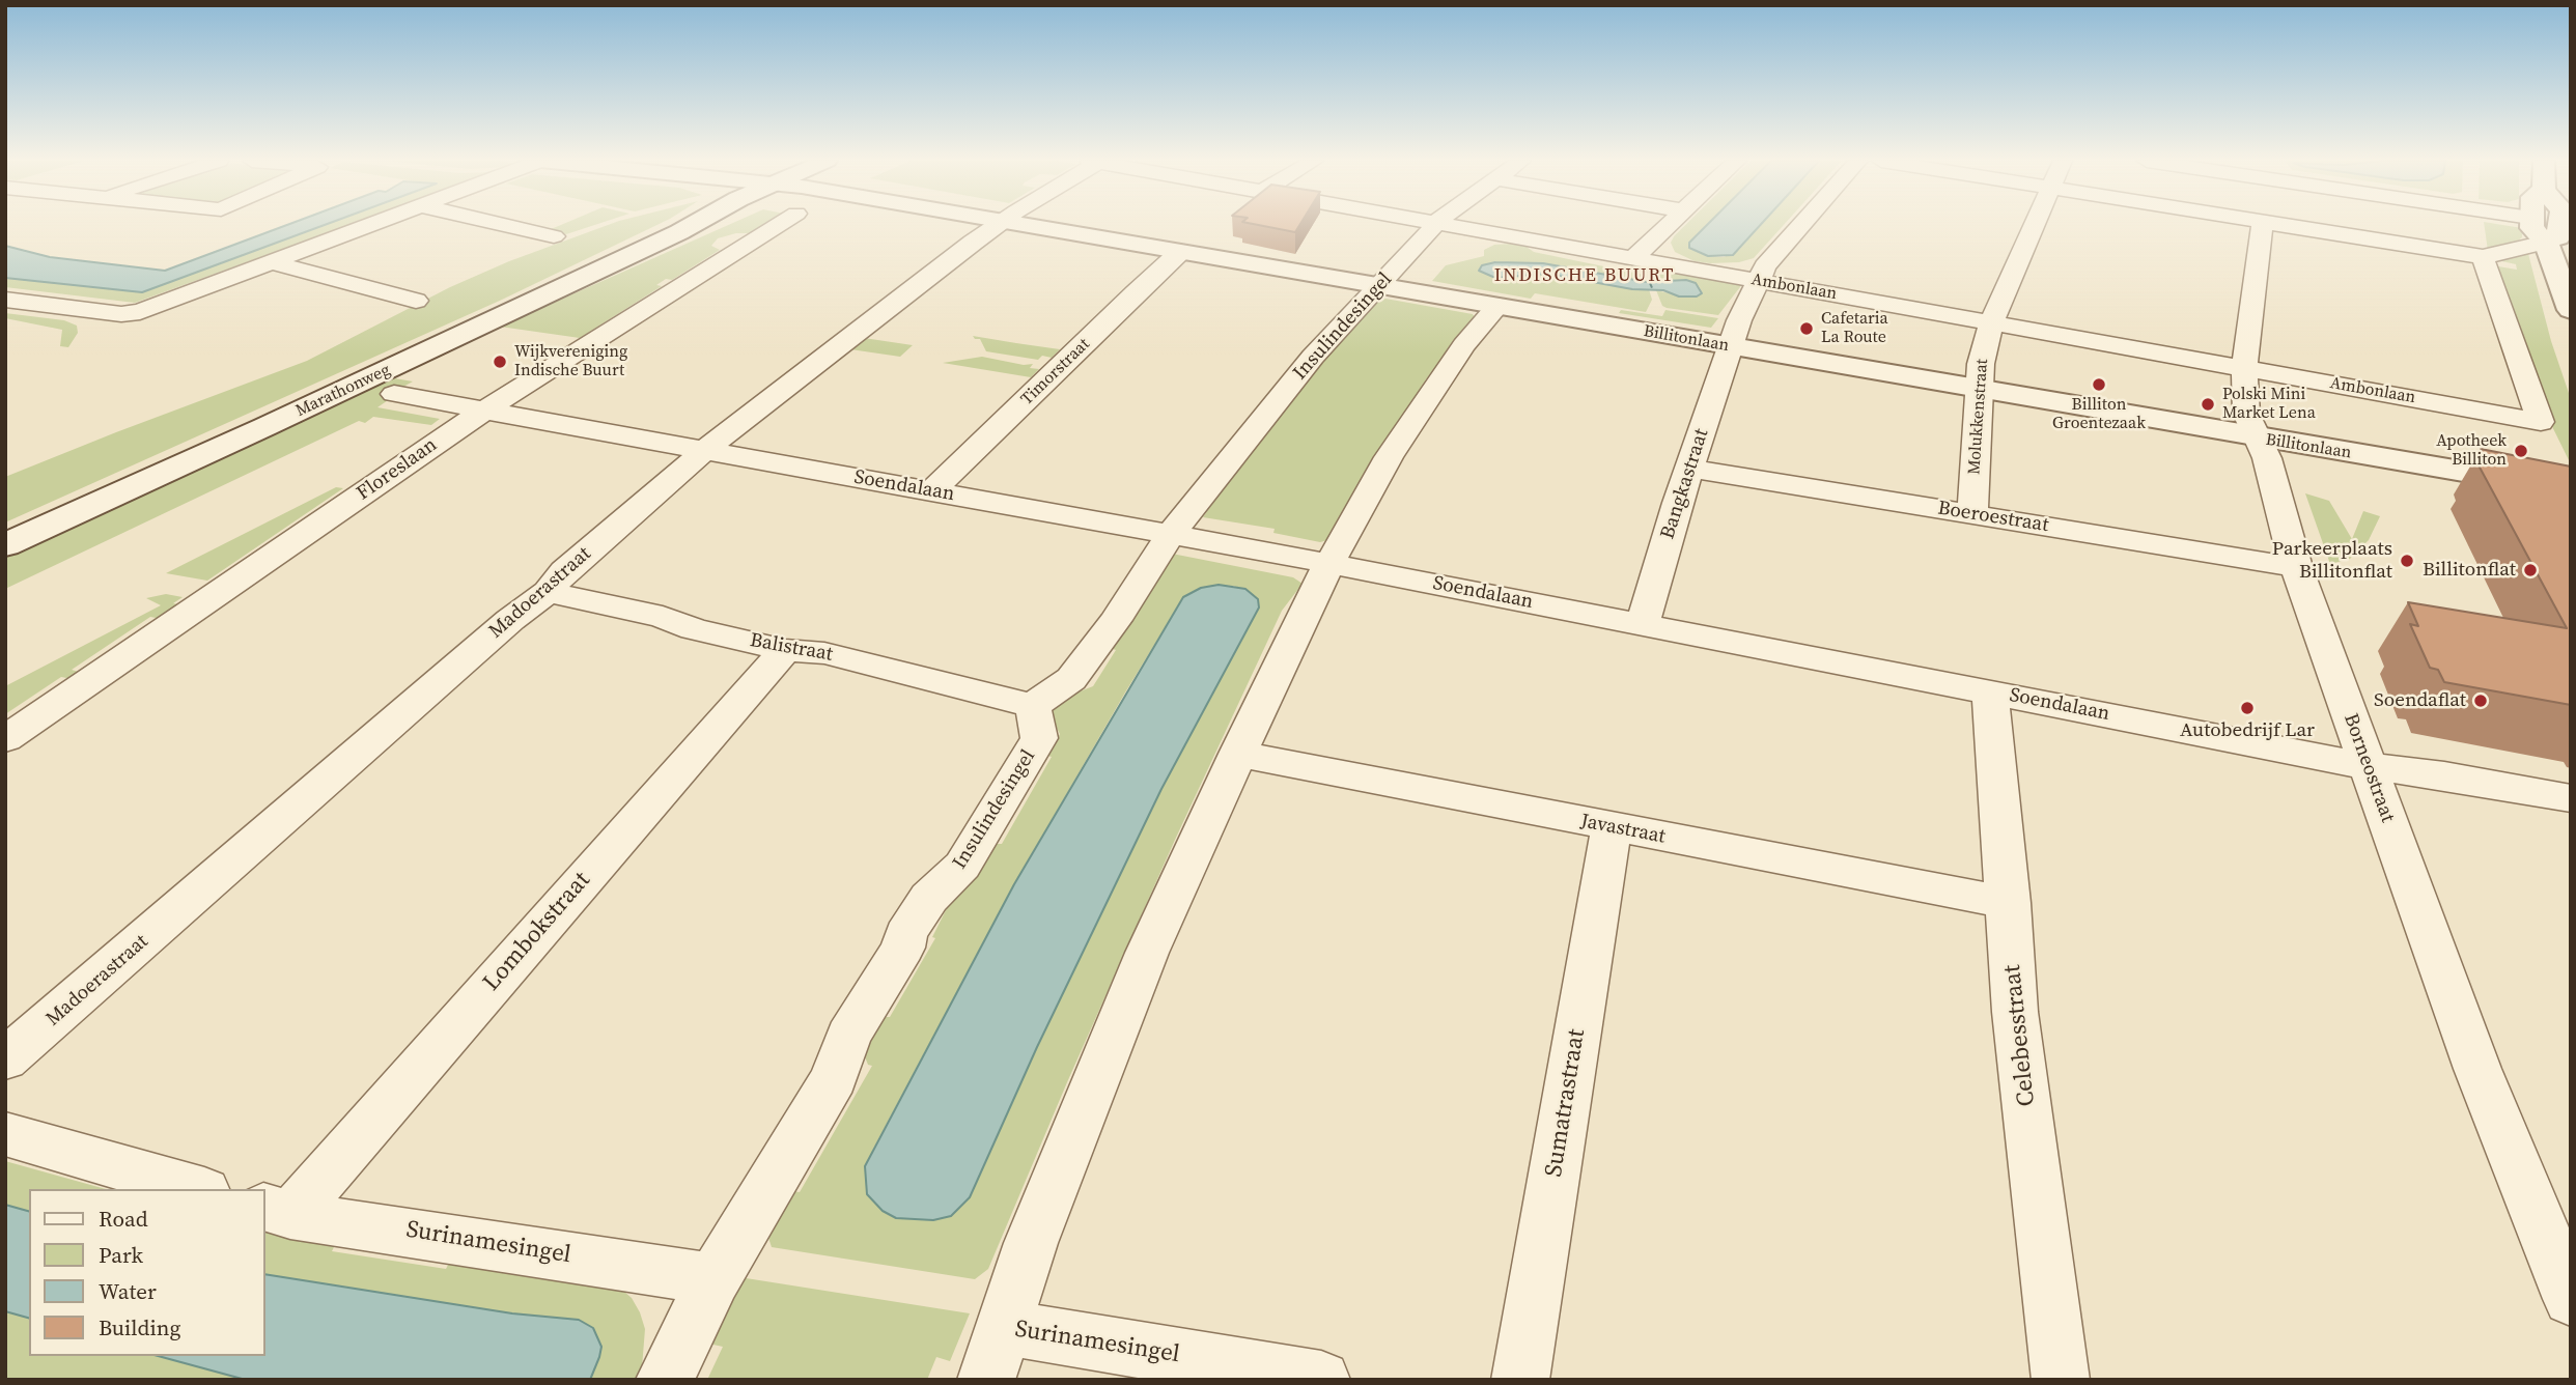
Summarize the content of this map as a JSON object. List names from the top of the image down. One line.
{"streets":{"street":["Ambonlaan","Insulindesingel","Billitonlaan","Timorstraat","Marathonweg","Molukkenstraat","Floreslaan","Bangkastraat","Soendalaan","Boeroestraat","Madoerastraat","Balistraat","Borneostraat","Javastraat","Lombokstraat","Celebesstraat","Sumatrastraat","Surinamesingel"]},"crossings":[["Ambonlaan","Molukkenstraat"],["Ambonlaan","Bangkastraat"],["Ambonlaan","Borneostraat"],["Insulindesingel","Billitonlaan"],["Insulindesingel","Soendalaan"],["Insulindesingel","Balistraat"],["Insulindesingel","Surinamesingel"],["Billitonlaan","Timorstraat"],["Billitonlaan","Molukkenstraat"],["Billitonlaan","Bangkastraat"],["Billitonlaan","Borneostraat"],["Timorstraat","Soendalaan"],["Molukkenstraat","Boeroestraat"],["Floreslaan","Soendalaan"],["Bangkastraat","Soendalaan"],["Bangkastraat","Boeroestraat"],["Soendalaan","Madoerastraat"],["Soendalaan","Borneostraat"],["Soendalaan","Celebesstraat"],["Boeroestraat","Borneostraat"],["Madoerastraat","Balistraat"],["Balistraat","Lombokstraat"],["Javastraat","Celebesstraat"],["Javastraat","Sumatrastraat"],["Lombokstraat","Surinamesingel"]],"districts":["INDISCHE BUURT"],"places":["Cafetaria La Route","Wijkvereniging Indische Buurt","Billiton Groentezaak","Polski Mini Market Lena","Apotheek Billiton","Parkeerplaats Billitonflat","Billitonflat","Soendaflat","Autobedrijf Lar"],"legend":["Road","Park","Water","Building"]}
